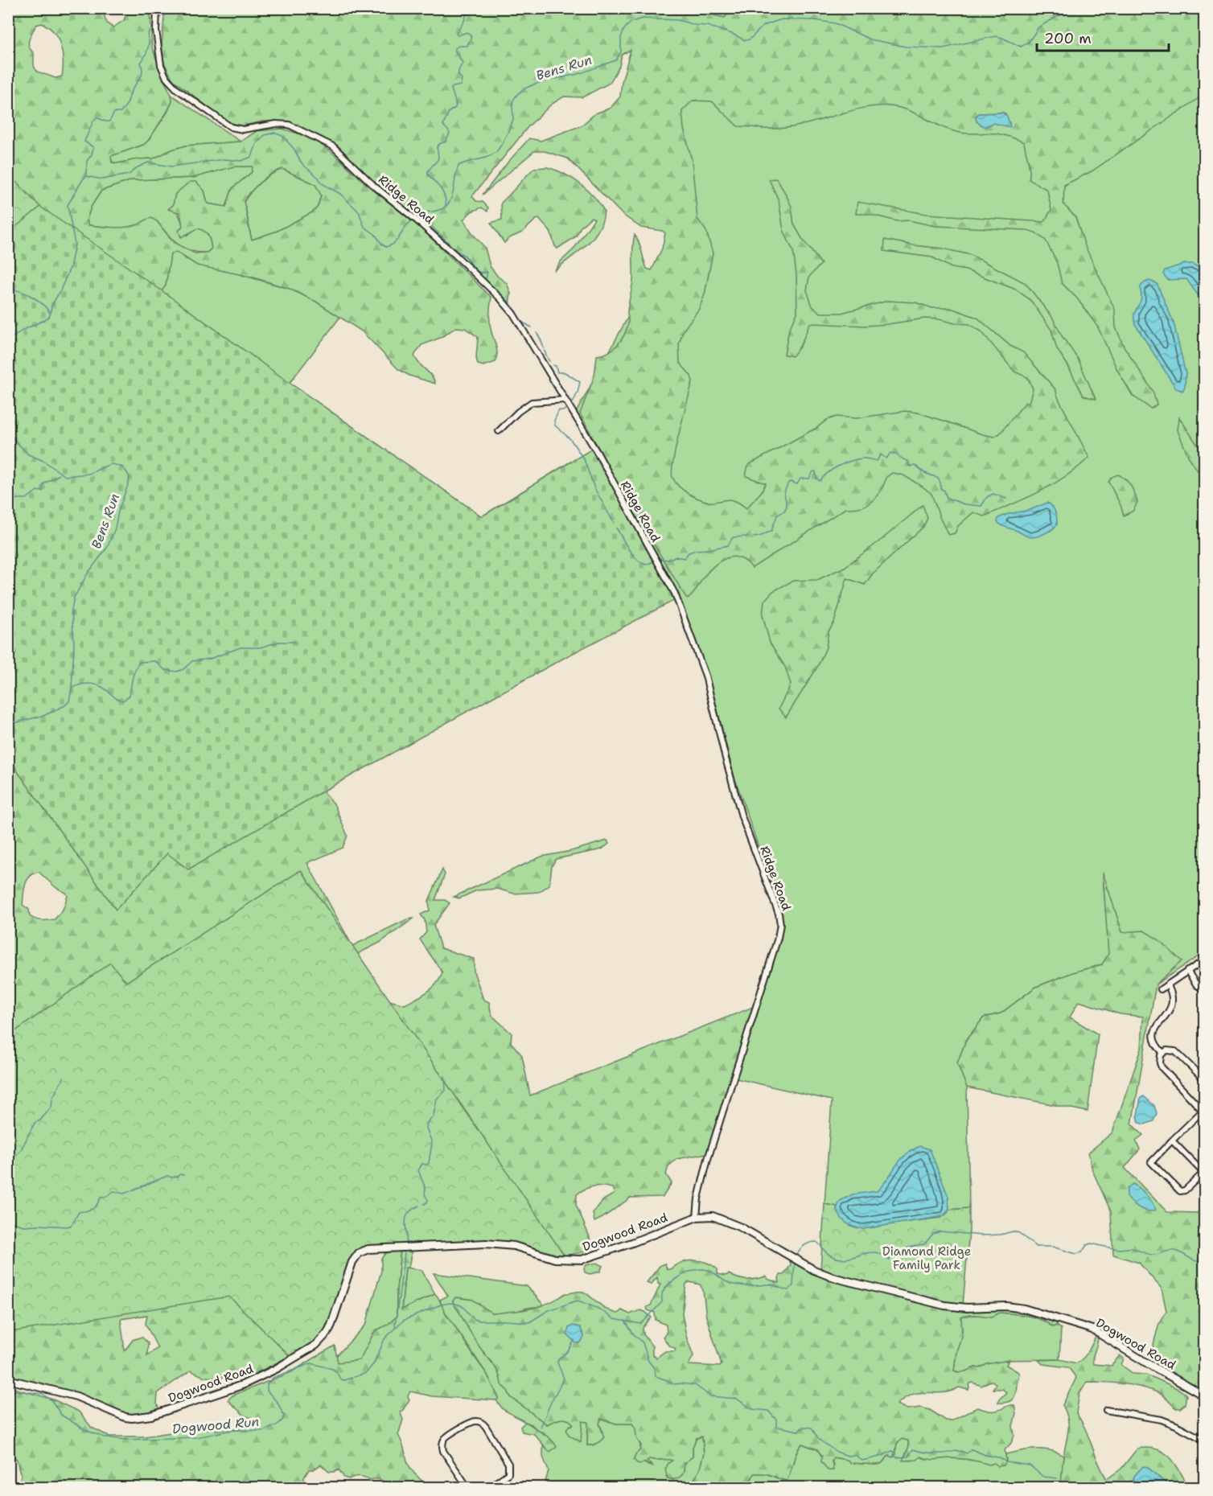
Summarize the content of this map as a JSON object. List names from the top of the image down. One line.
{"streets":{"street":["Ridge Road","Dogwood Road"]},"crossings":[["Ridge Road","Dogwood Road"]],"water":["Bens Run","Dogwood Run"],"parks":["Diamond Ridge Family Park"],"scale_bar":"200 m"}
